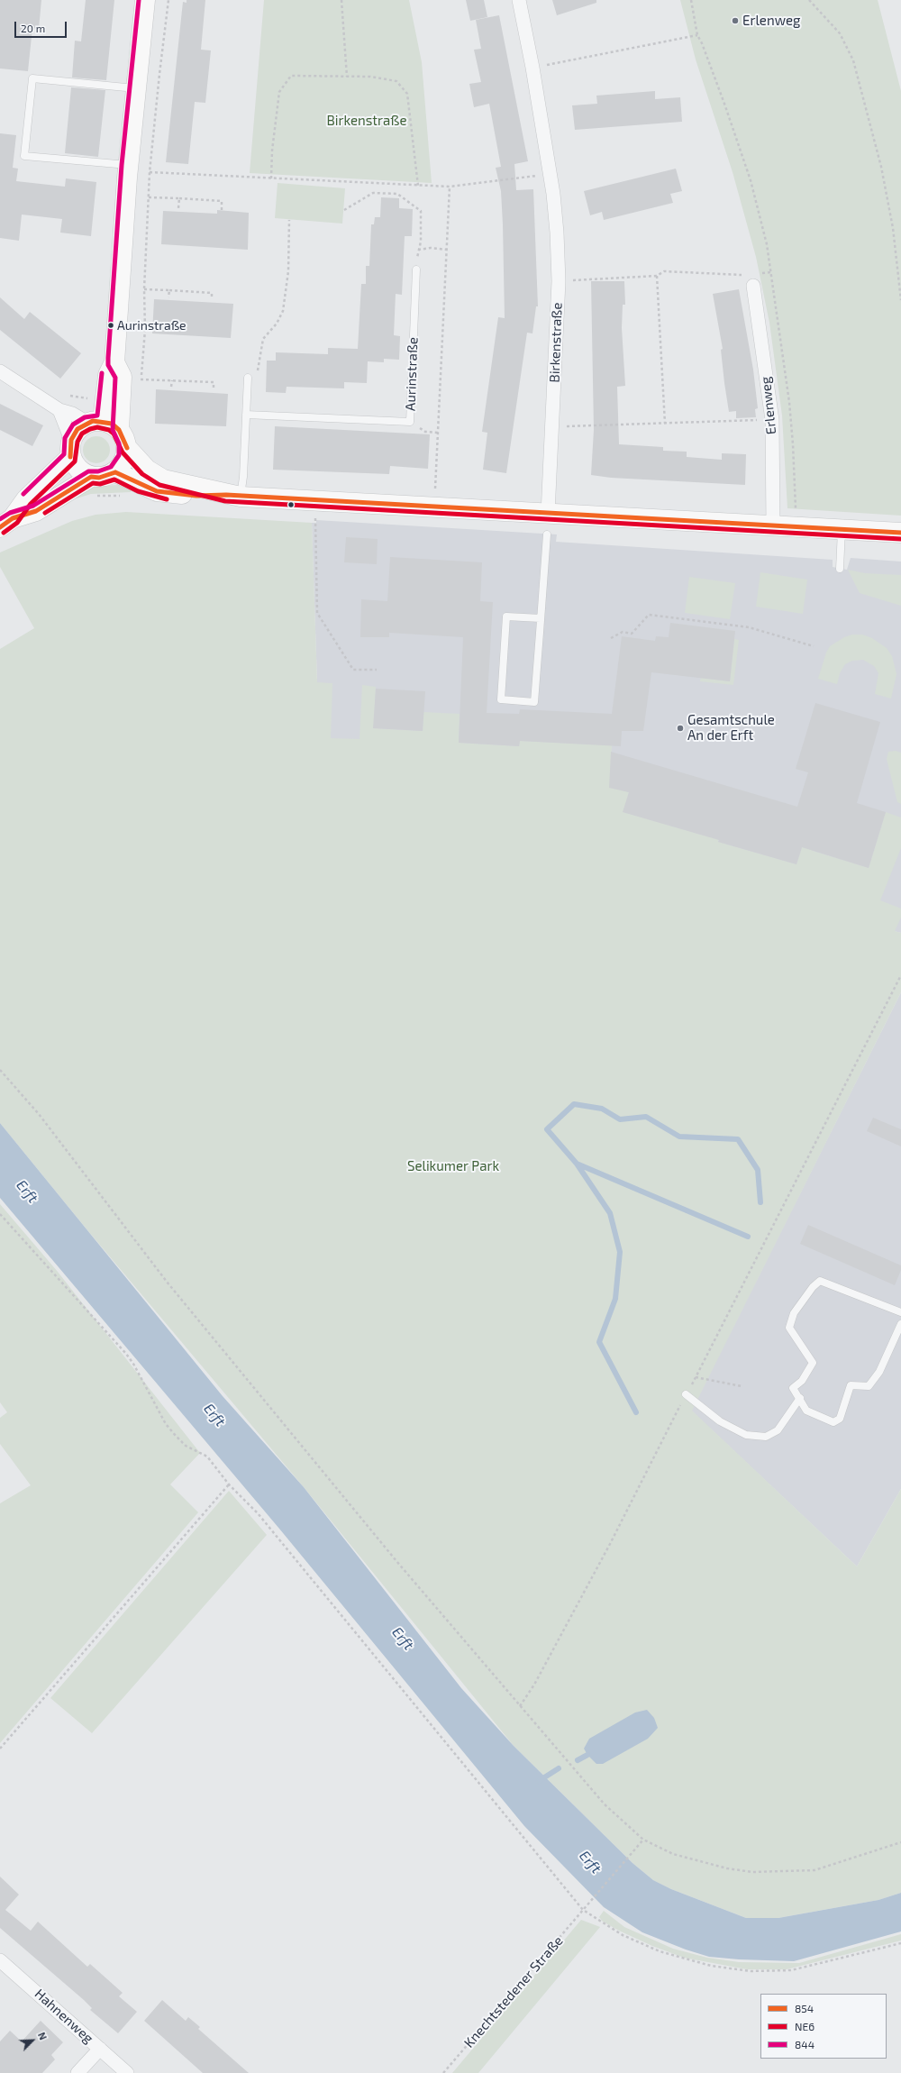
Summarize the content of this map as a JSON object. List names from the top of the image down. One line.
{"streets":{"street":["Birkenstraße","Erlenweg","Hahnenweg"],"lane":["Aurinstraße"],"path":["Knechtstedener Straße"]},"water":["Erft"],"parks":["Birkenstraße","Selikumer Park"],"places":["Erlenweg","Aurinstraße","Gesamtschule An der Erft"],"lines":["transit line 844","transit line 854","transit line NE6"],"legend":["854","NE6","844"],"scale_bar":"20 m","north":"top right"}
